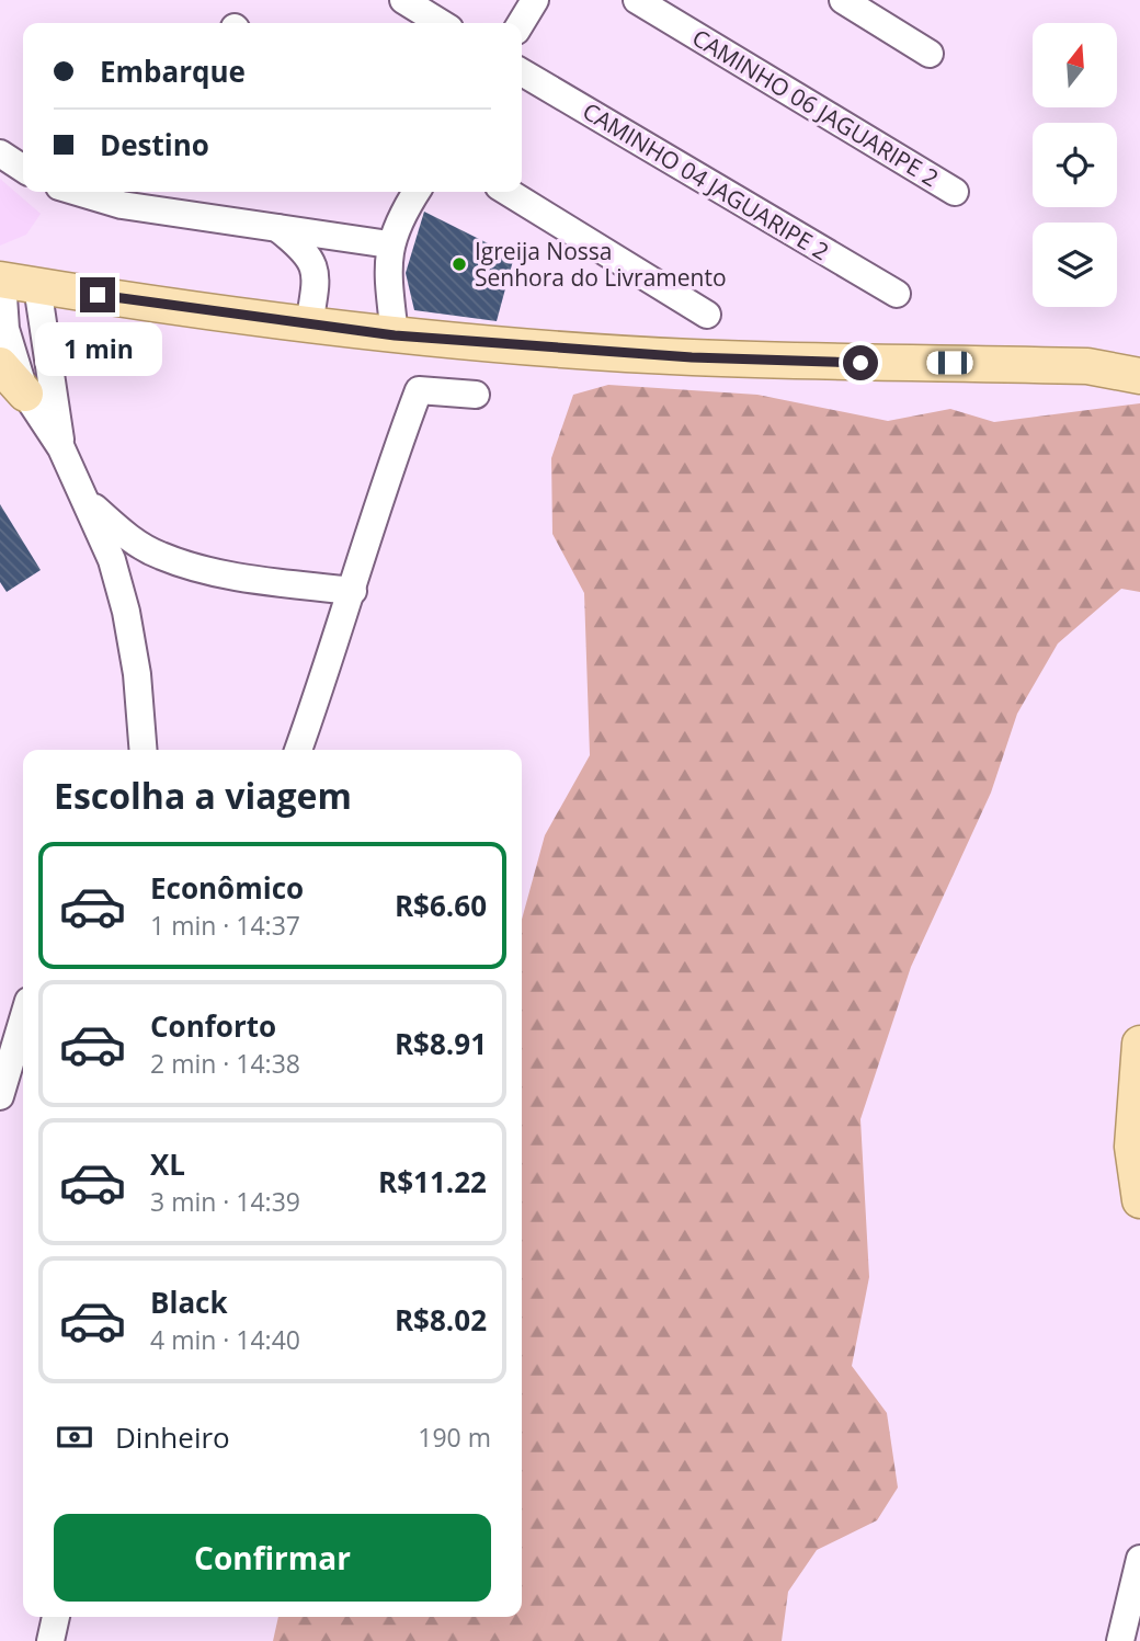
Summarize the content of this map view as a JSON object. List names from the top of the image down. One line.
{"streets":{"street":["CAMINHO 06 JAGUARIPE 2","CAMINHO 04 JAGUARIPE 2"]},"places":["Igreija Nossa Senhora do Livramento"],"north":"top","page":{"banner":["Embarque","Destino"],"bubble":"1 min","heading":"Escolha a viagem","list":[{"name":"Econômico","note":"1 min · 14:37","value":"R$6.60"},{"name":"Conforto","note":"2 min · 14:38","value":"R$8.91"},{"name":"XL","note":"3 min · 14:39","value":"R$11.22"},{"name":"Black","note":"4 min · 14:40","value":"R$8.02"}],"pay":["Dinheiro","190 m"],"buttons":"Confirmar"}}
